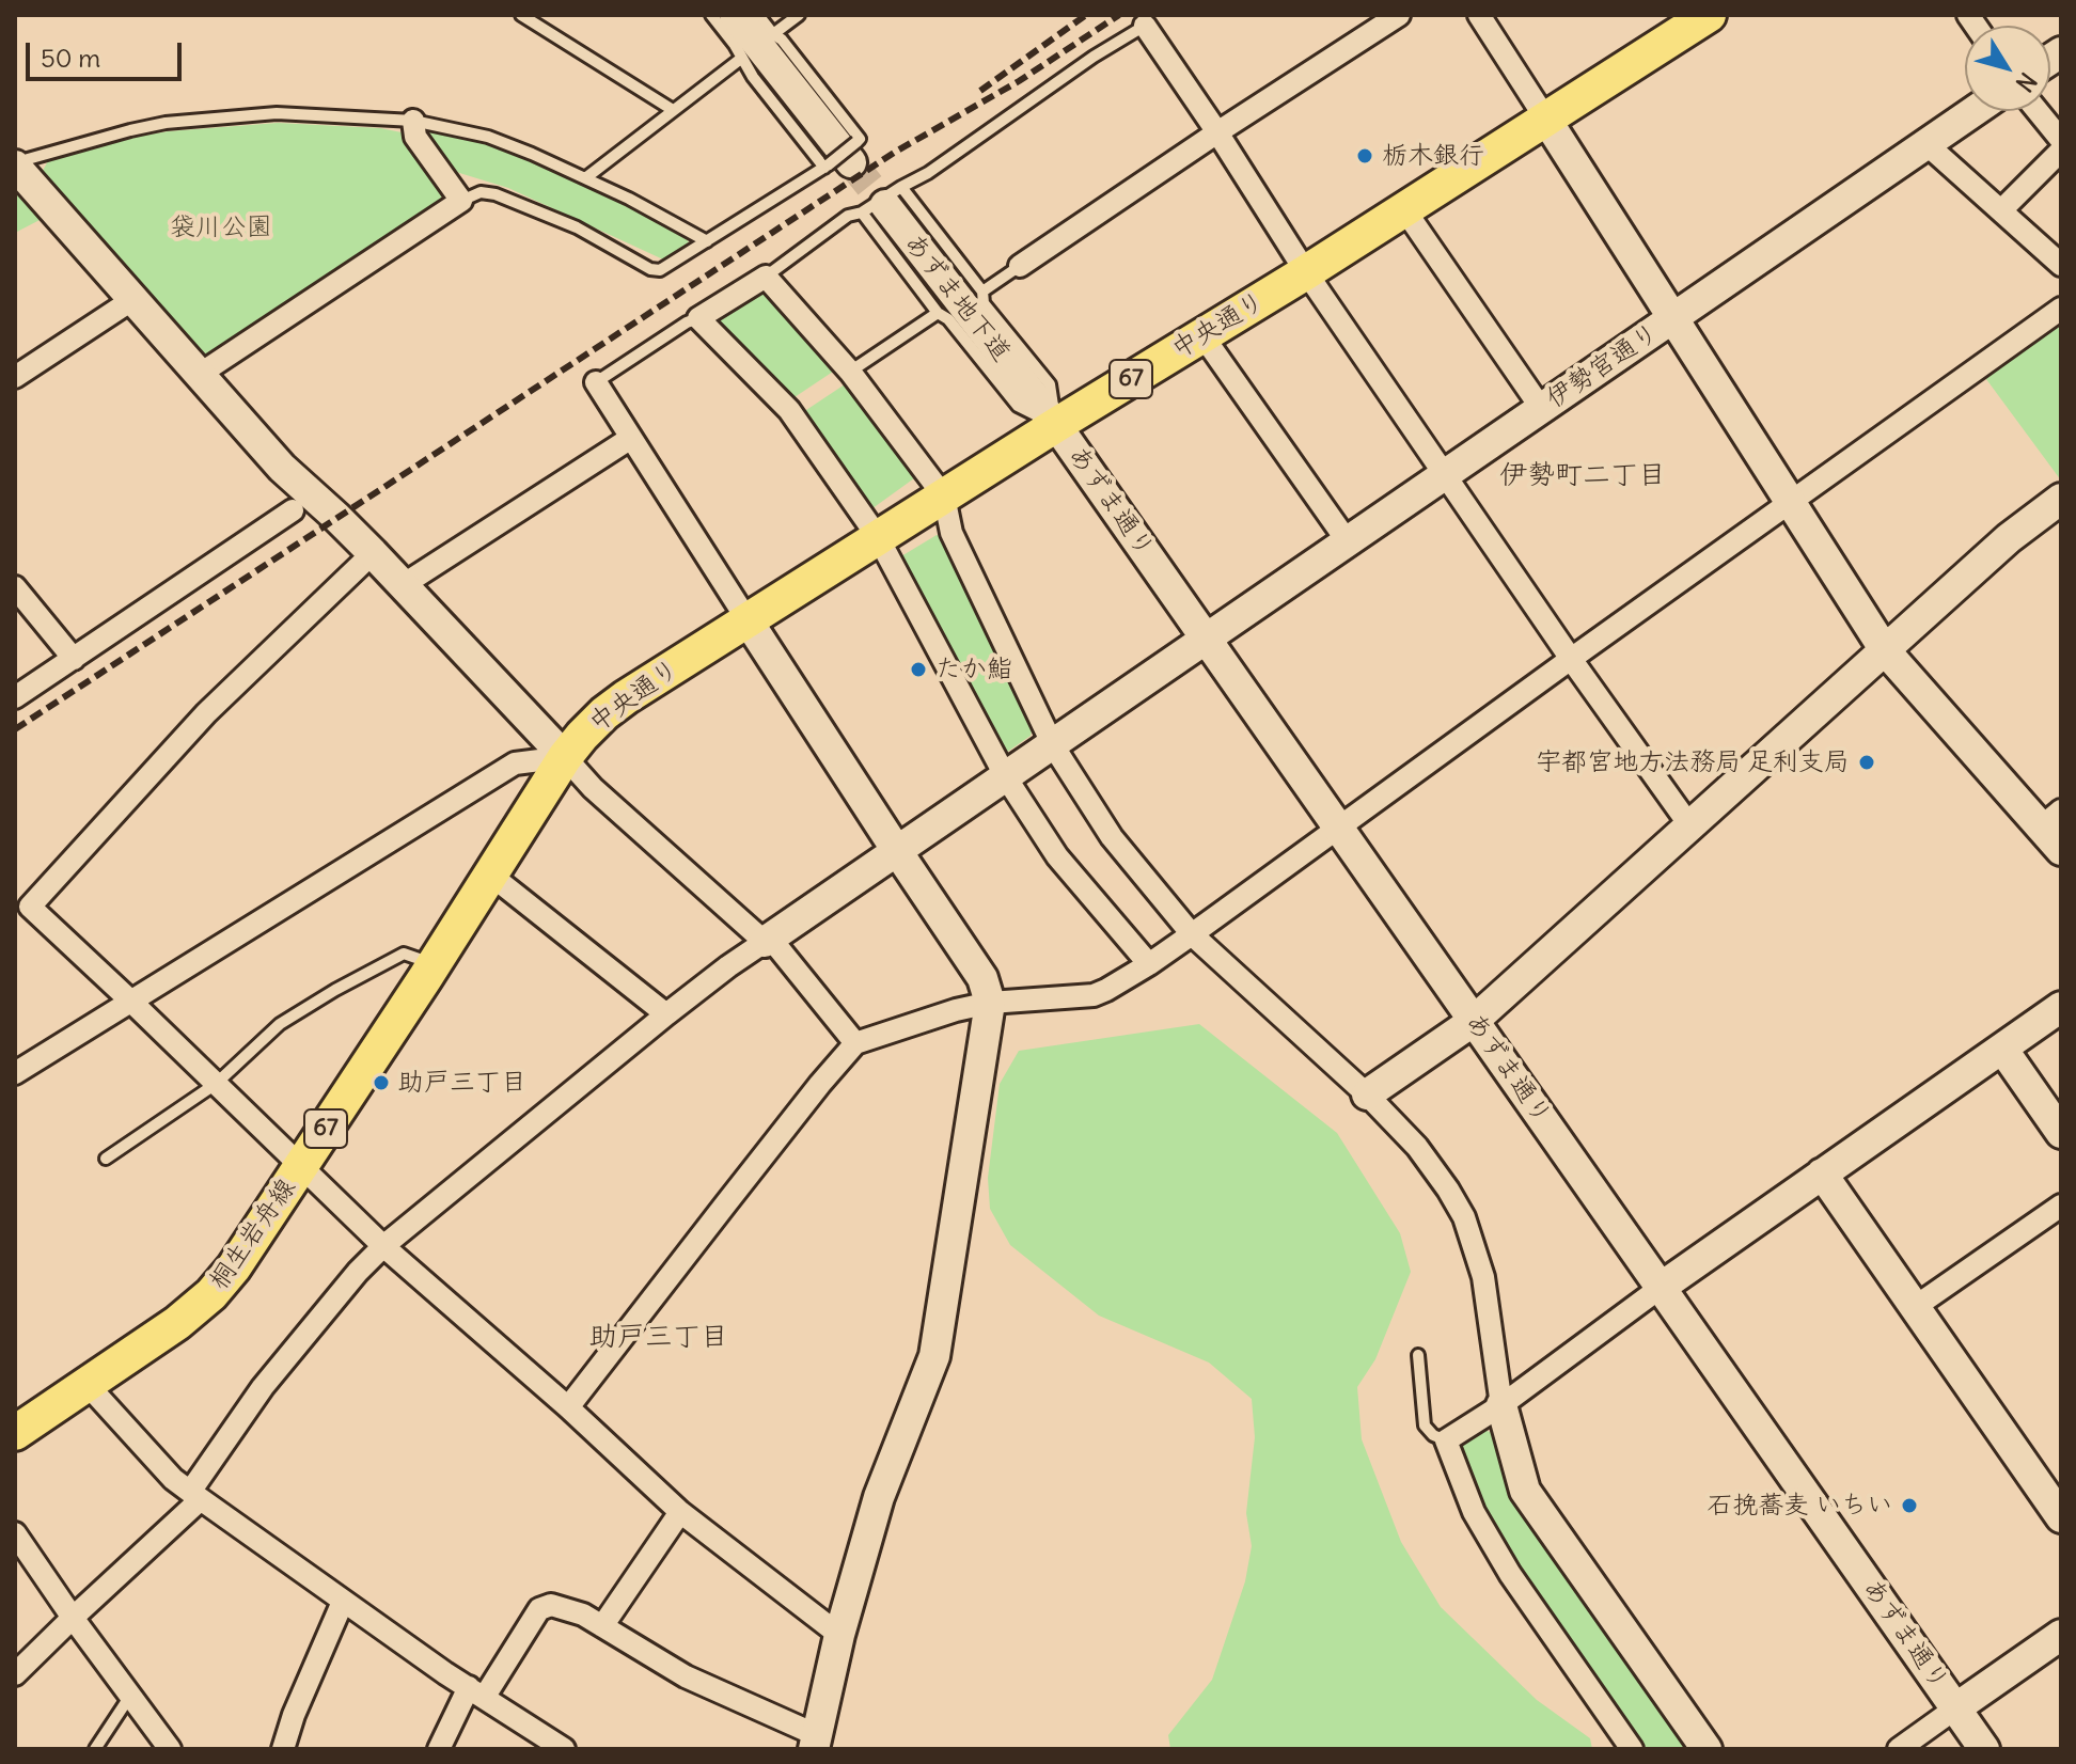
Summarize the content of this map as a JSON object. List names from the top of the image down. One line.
{"streets":{"main road":["中央通り","67","桐生岩舟線"],"street":["あずま地下道","伊勢宮通り","あずま通り"]},"crossings":[["あずま地下道","あずま通り"],["中央通り","あずま通り"],["中央通り","桐生岩舟線"],["伊勢宮通り","あずま通り"]],"districts":["伊勢町二丁目","助戸三丁目"],"parks":["袋川公園"],"places":["栃木銀行","たか鮨","宇都宮地方法務局 足利支局","助戸三丁目","石挽蕎麦 いちい"],"scale_bar":"50 m","north":"bottom right"}
